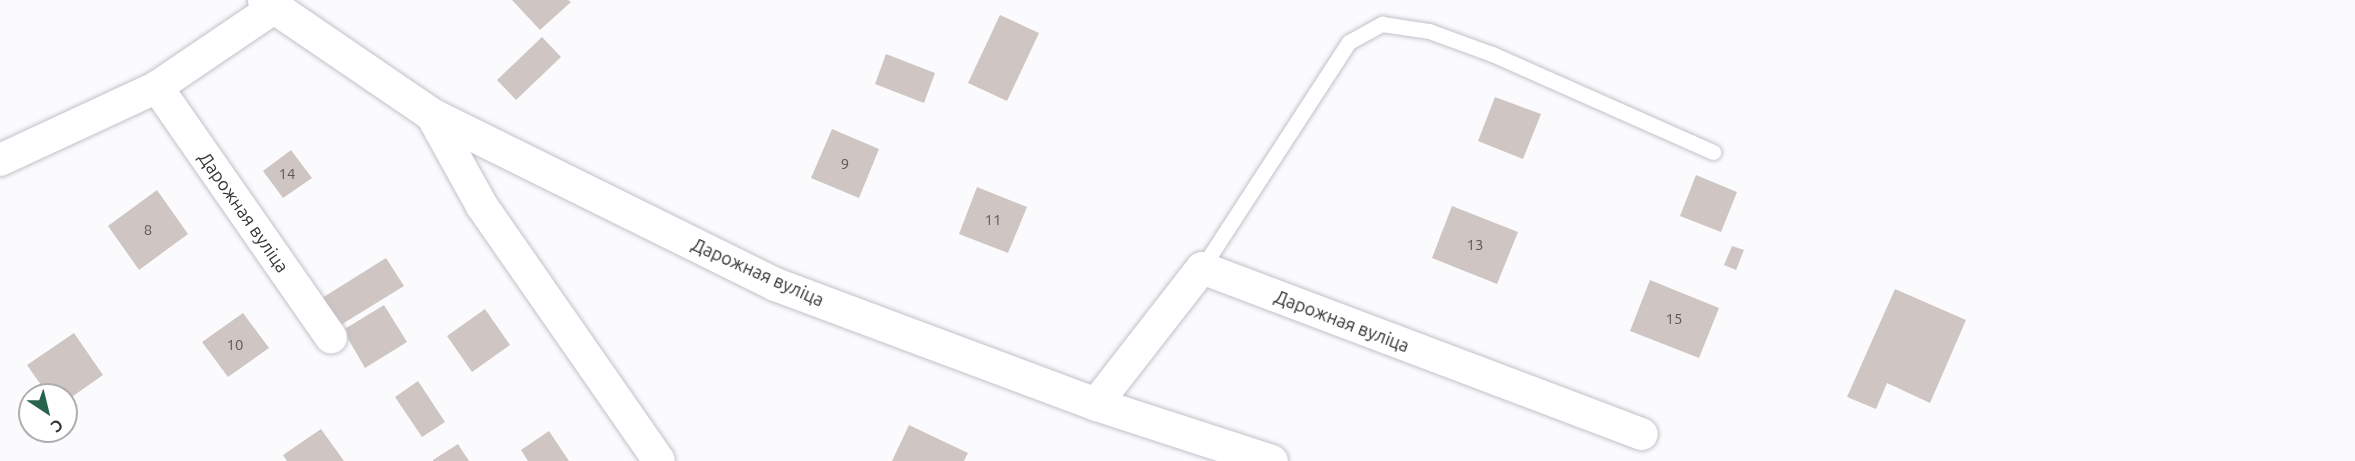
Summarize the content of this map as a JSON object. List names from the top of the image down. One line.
{"streets":{"street":["Дарожная вуліца"]},"house_numbers":["9","14","11","8","13","15","10"],"north":"bottom right"}
